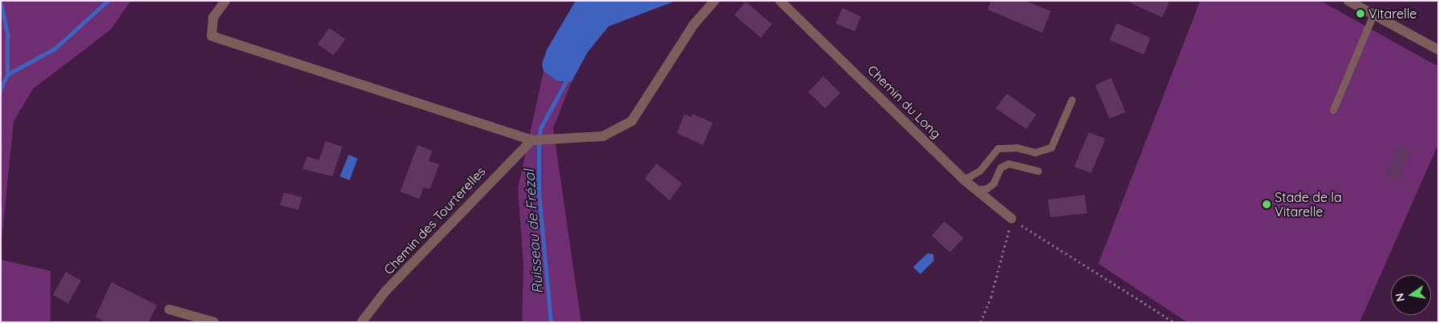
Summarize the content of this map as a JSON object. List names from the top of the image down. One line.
{"streets":{"street":["Chemin du Long","Chemin des Tourterelles"]},"water":["Ruisseau de Frézal"],"places":["Vitarelle","Stade de la Vitarelle"],"north":"left"}
